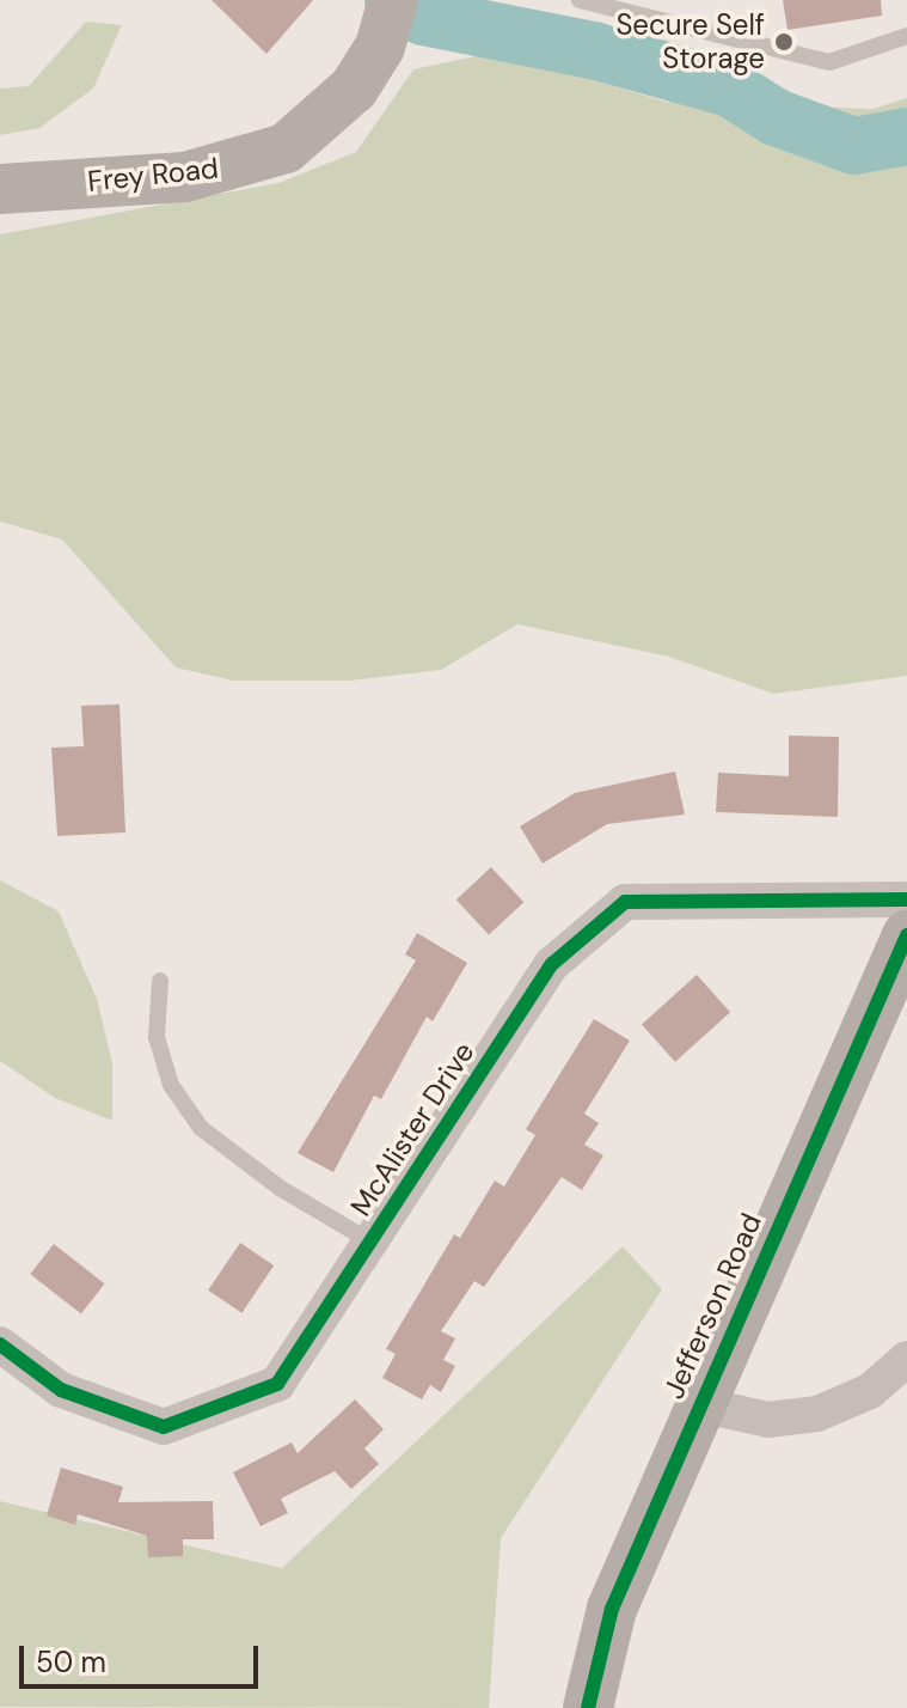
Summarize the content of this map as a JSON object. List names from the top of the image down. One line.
{"streets":{"street":["Frey Road","McAlister Drive","Jefferson Road"]},"places":["Secure Self Storage"],"scale_bar":"50 m"}
